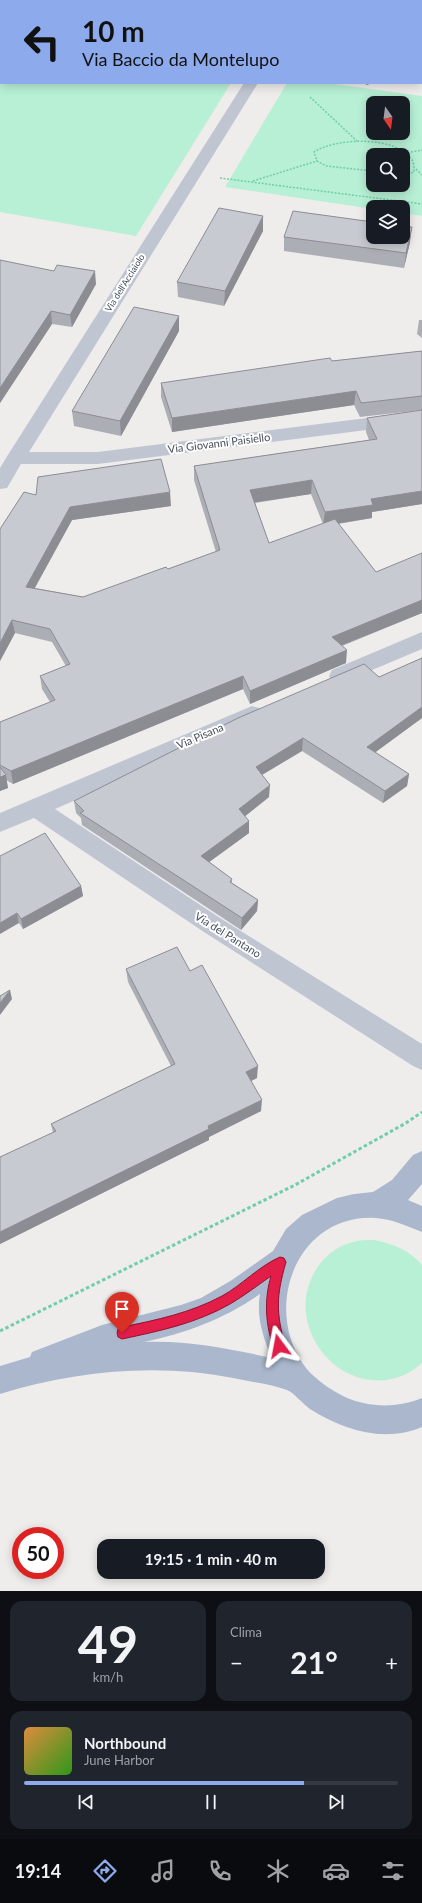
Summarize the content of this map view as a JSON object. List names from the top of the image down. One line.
{"streets":{"street":["Via dell'Acciaiolo","Via Giovanni Paisiello","Via Pisana","Via del Pantano"]},"crossings":[["Via dell'Acciaiolo","Via Giovanni Paisiello"],["Via Pisana","Via del Pantano"]],"north":"bottom","page":{"turn":["10 m","Via Baccio da Montelupo"],"limit":"50","trip":"19:15 · 1 min · 40 m","tile":[["49","km/h"],"Clima"],"heat":["−","21°","+"],"song":["Northbound","June Harbor"],"tabs":"19:14"}}
